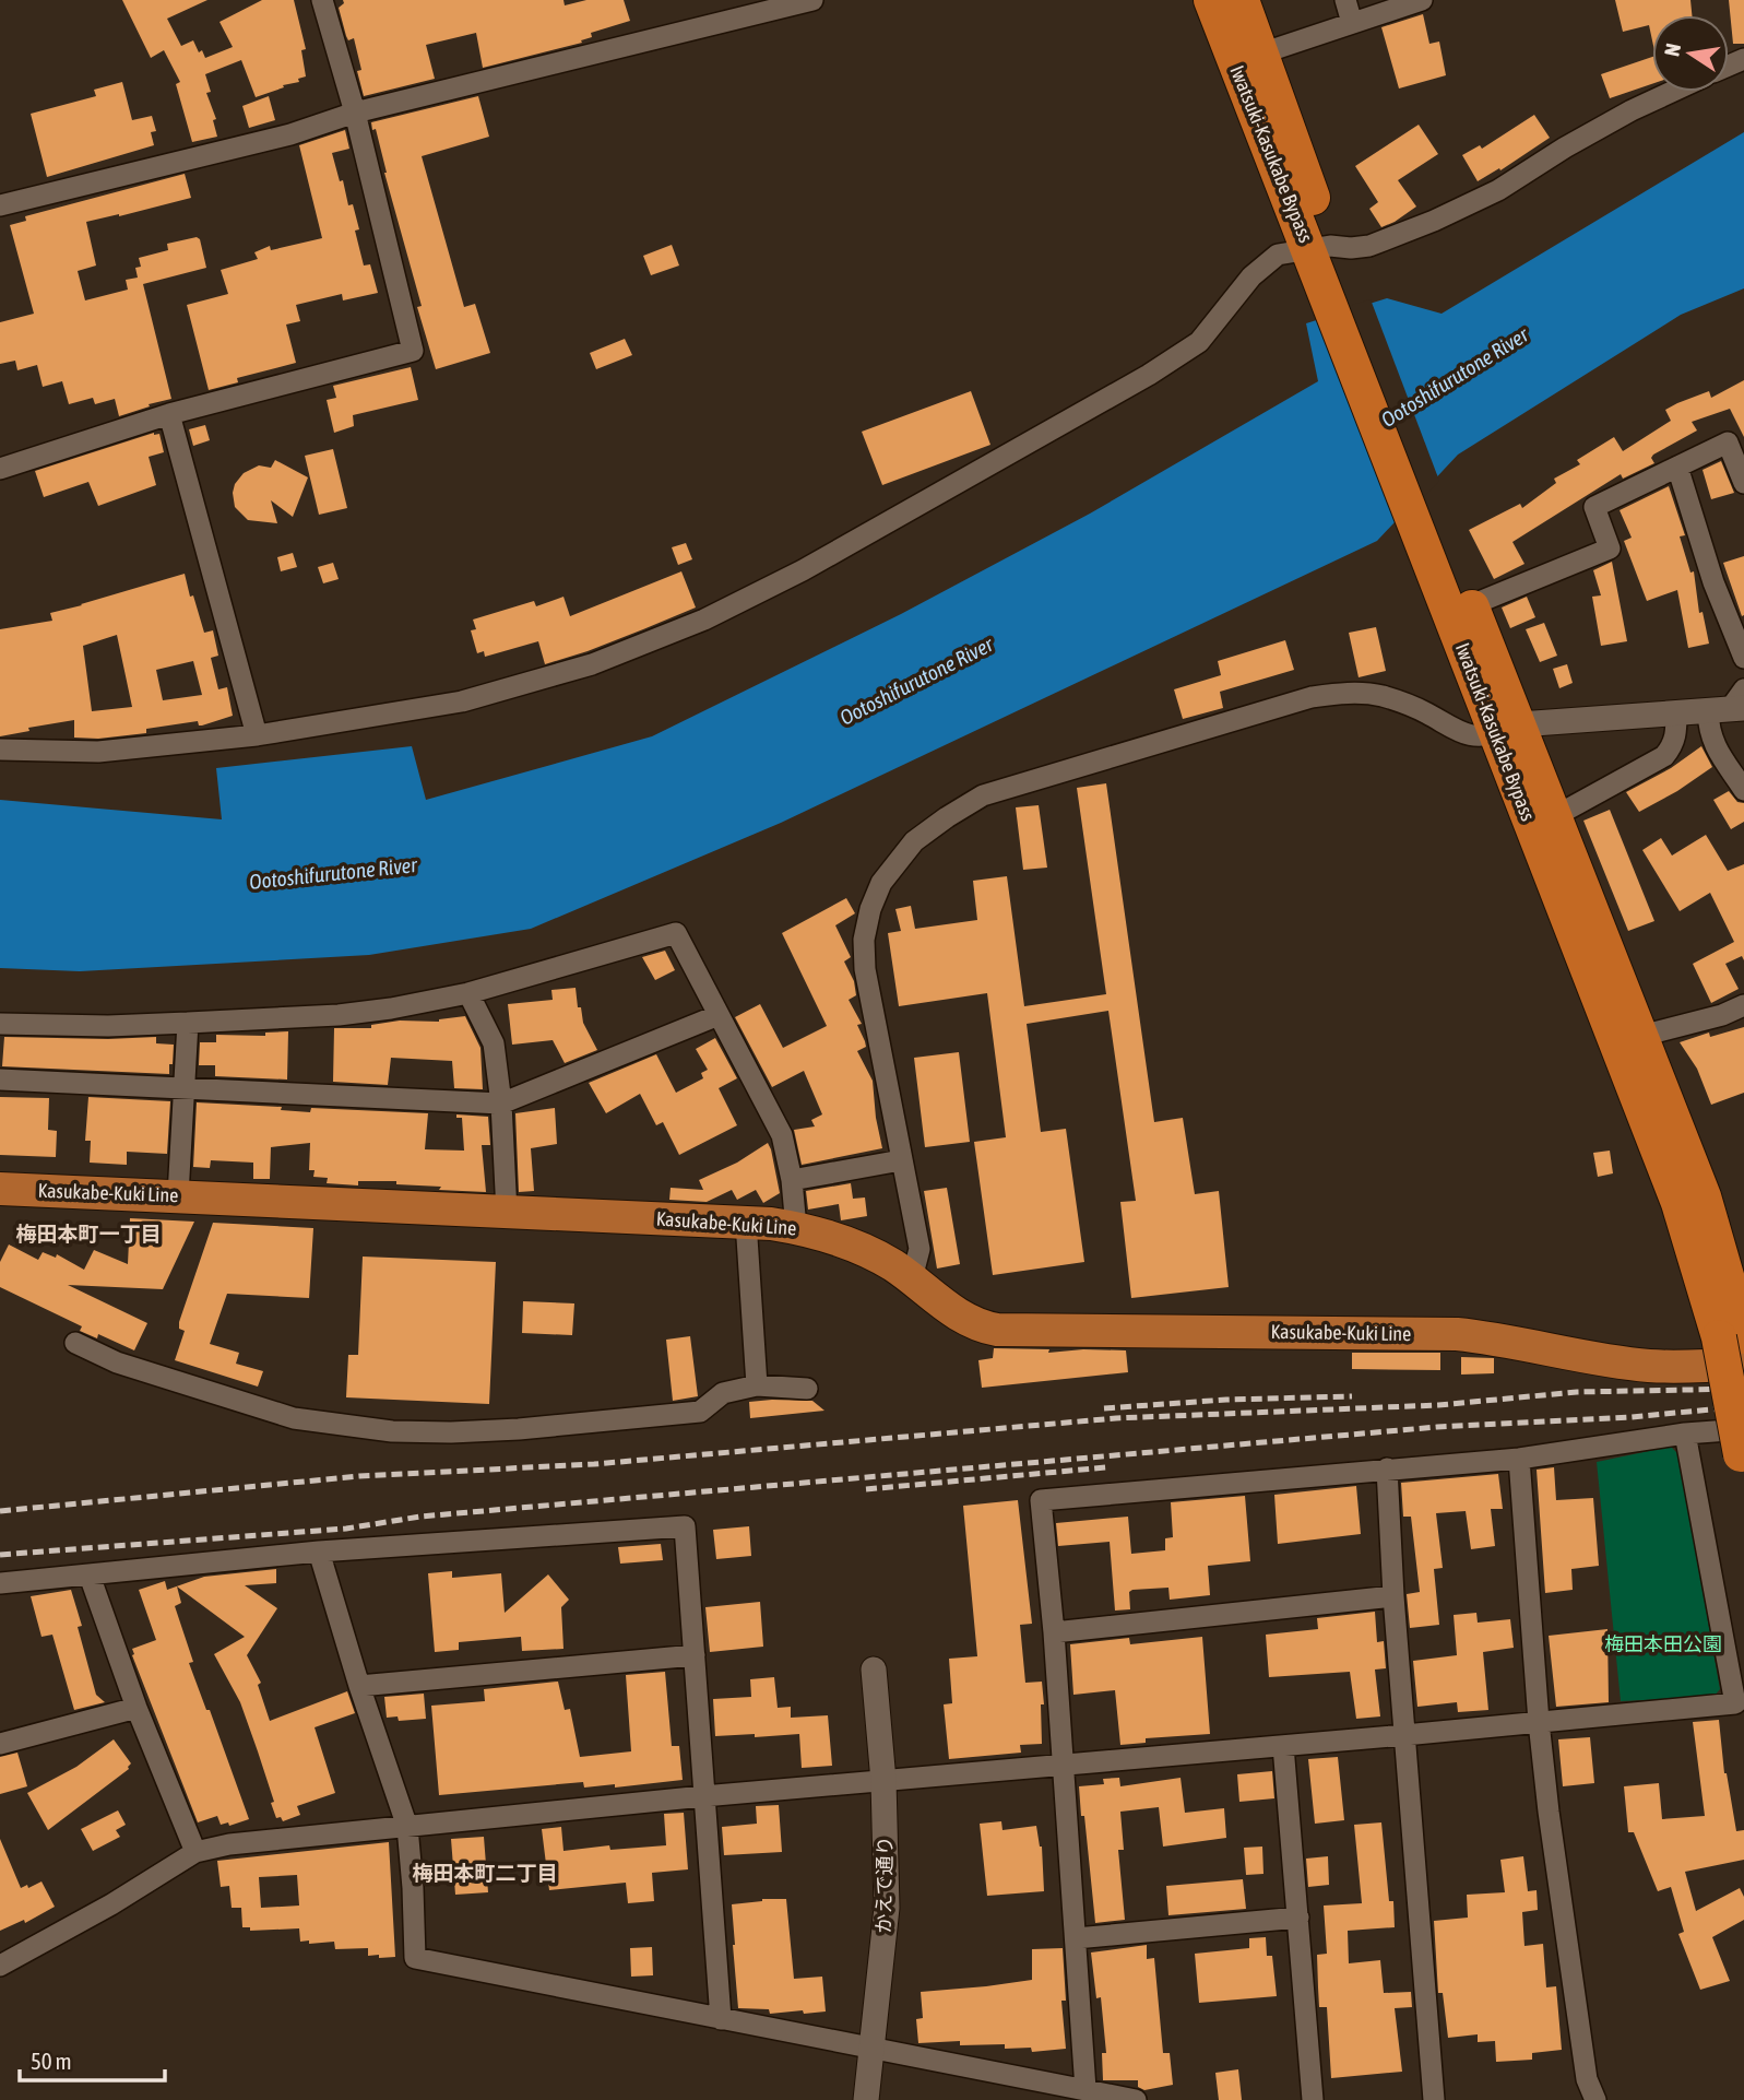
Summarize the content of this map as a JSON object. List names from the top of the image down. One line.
{"streets":{"highway":["Iwatsuki-Kasukabe Bypass"],"main road":["Kasukabe-Kuki Line"],"street":["かえで通り"]},"districts":["梅田本町一丁目","梅田本町二丁目"],"water":["Ootoshifurutone River"],"parks":["梅田本田公園"],"scale_bar":"50 m","north":"left"}
